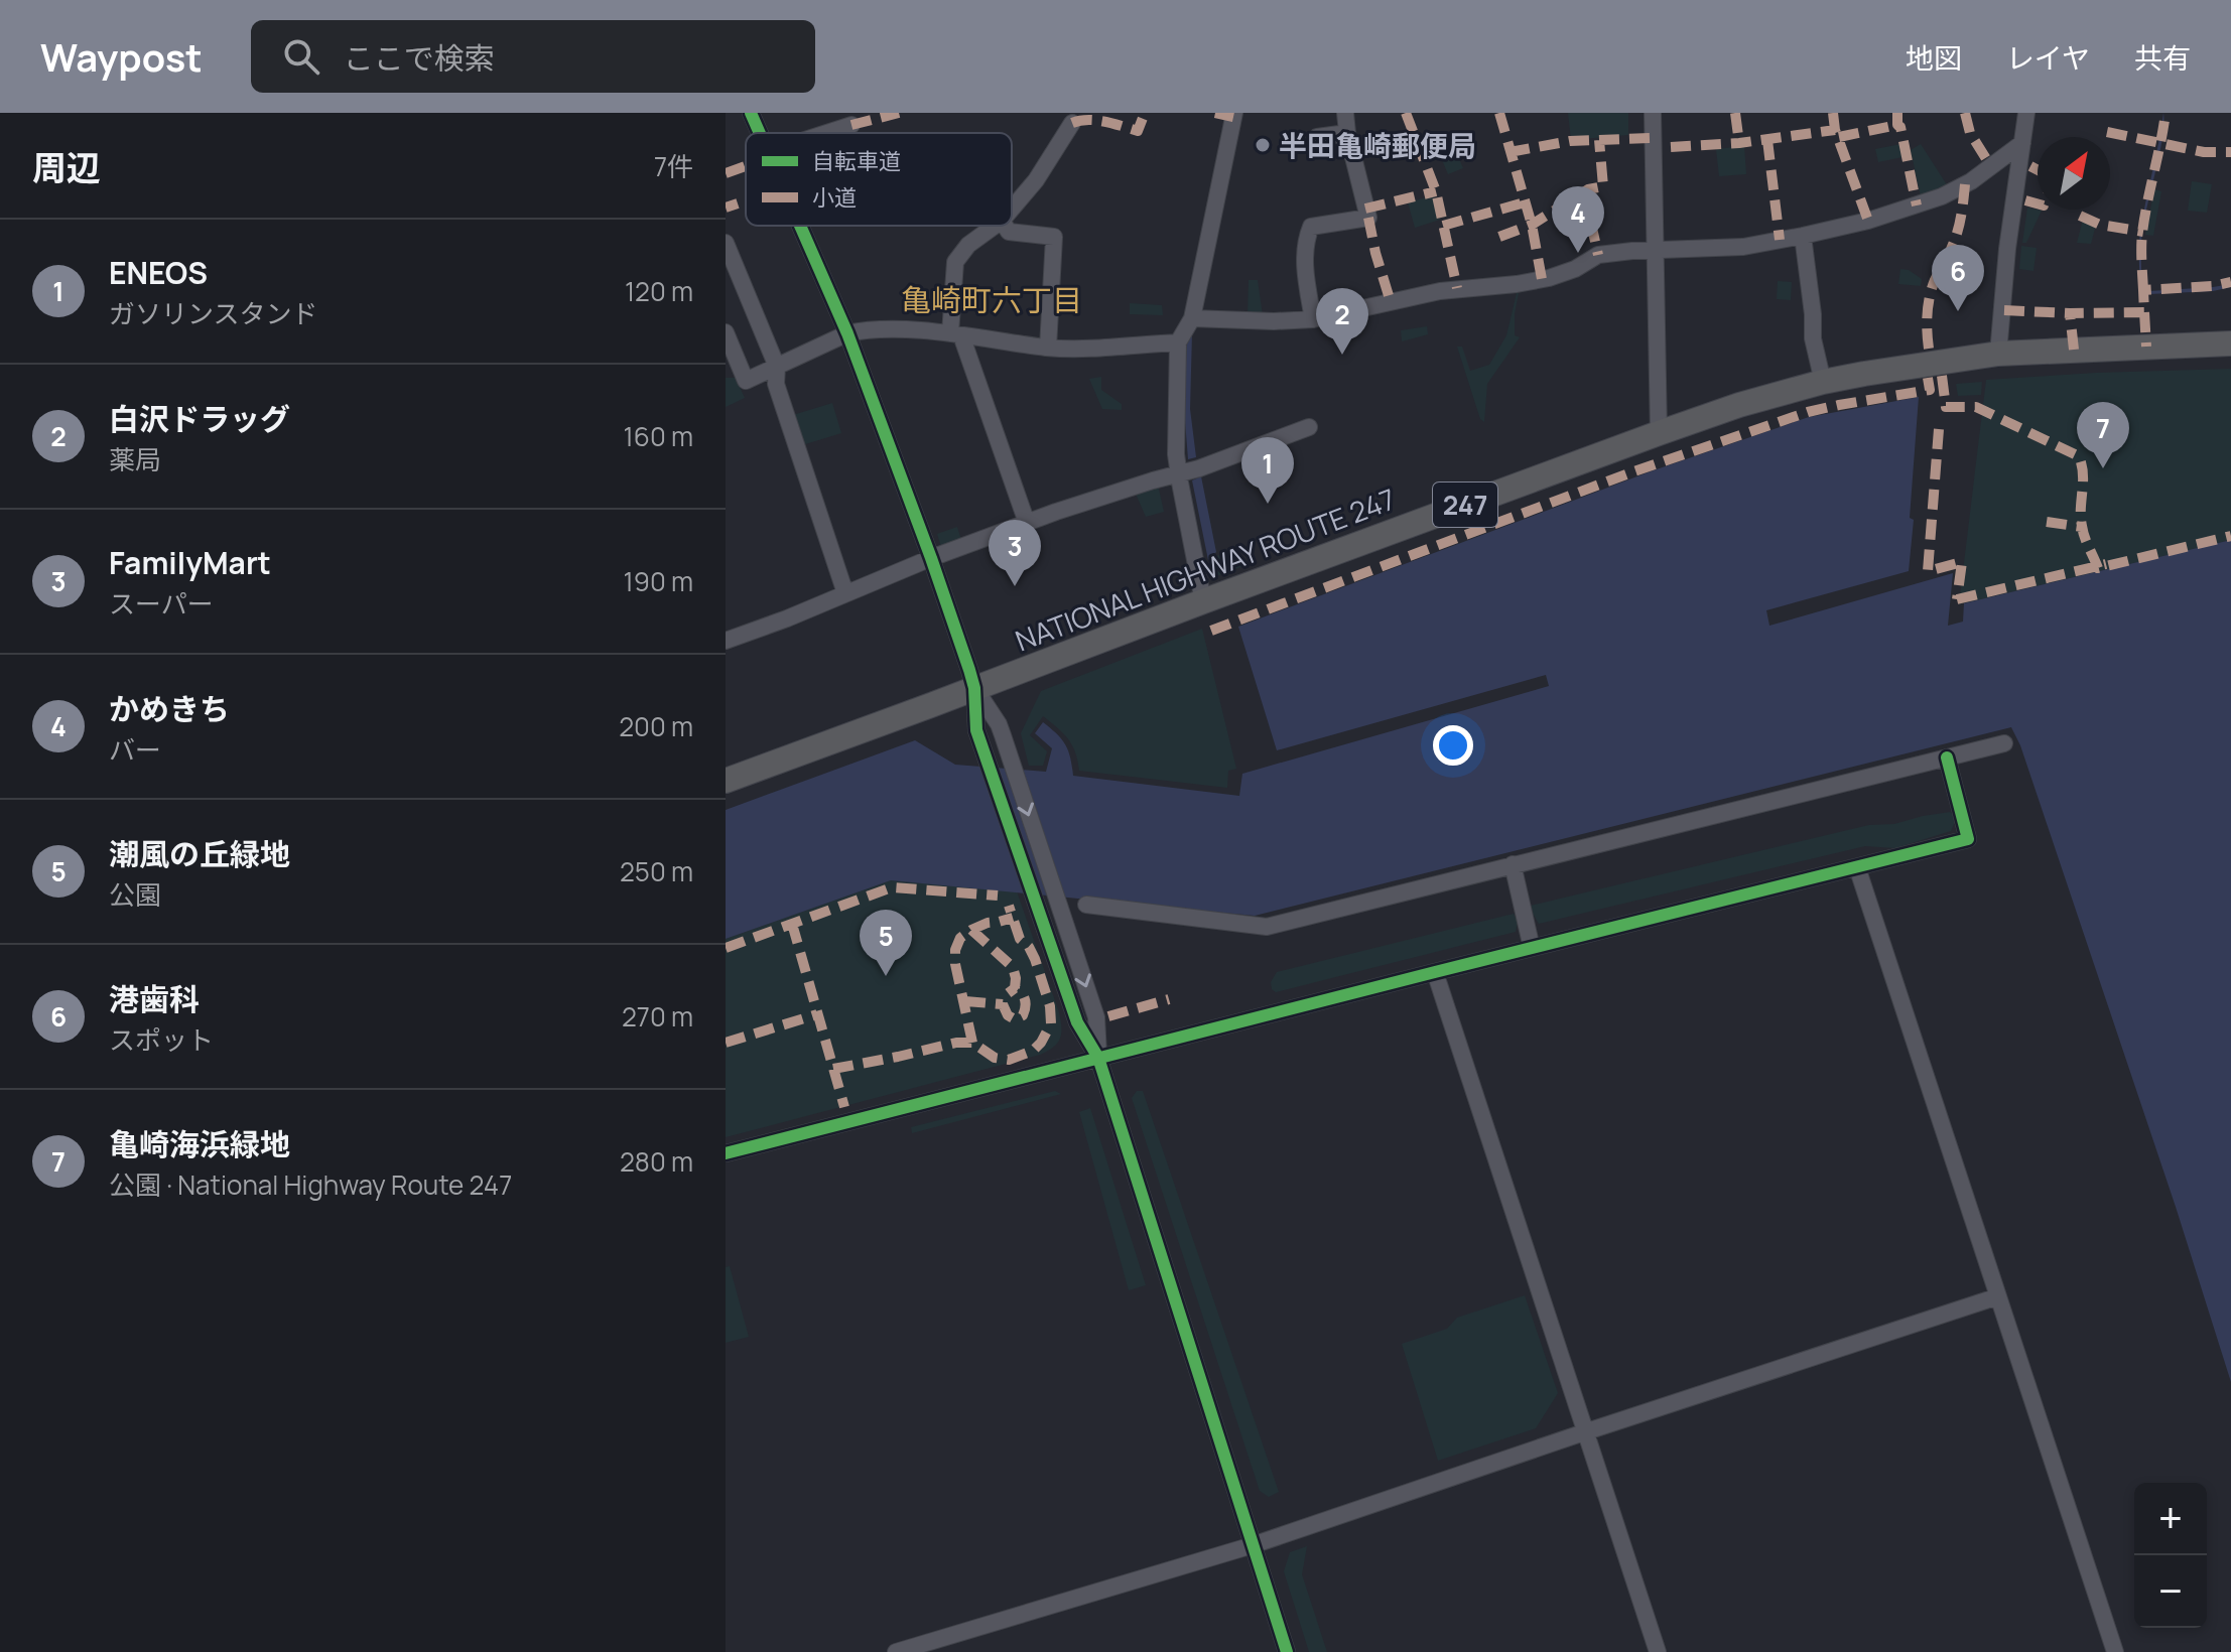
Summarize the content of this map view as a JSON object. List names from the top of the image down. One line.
{"streets":{"highway":["247","NATIONAL HIGHWAY ROUTE 247"]},"districts":["亀崎町六丁目"],"places":["半田亀崎郵便局"],"legend":["自転車道","小道"],"north":"top right","page":{"header":"Waypost","search":"ここで検索","nav":["地図","レイヤ","共有"],"heading":["周辺","7件"],"pins":["4","6","2","7","1","3","5"],"list":[{"mark":"1","name":"ENEOS","note":"ガソリンスタンド","value":"120 m"},{"mark":"2","name":"白沢ドラッグ","note":"薬局","value":"160 m"},{"mark":"3","name":"FamilyMart","note":"スーパー","value":"190 m"},{"mark":"4","name":"かめきち","note":"バー","value":"200 m"},{"mark":"5","name":"潮風の丘緑地","note":"公園","value":"250 m"},{"mark":"6","name":"港歯科","note":"スポット","value":"270 m"},{"mark":"7","name":"亀崎海浜緑地","note":"公園 · National Highway Route 247","value":"280 m"}],"map_buttons":["+","−"]}}
